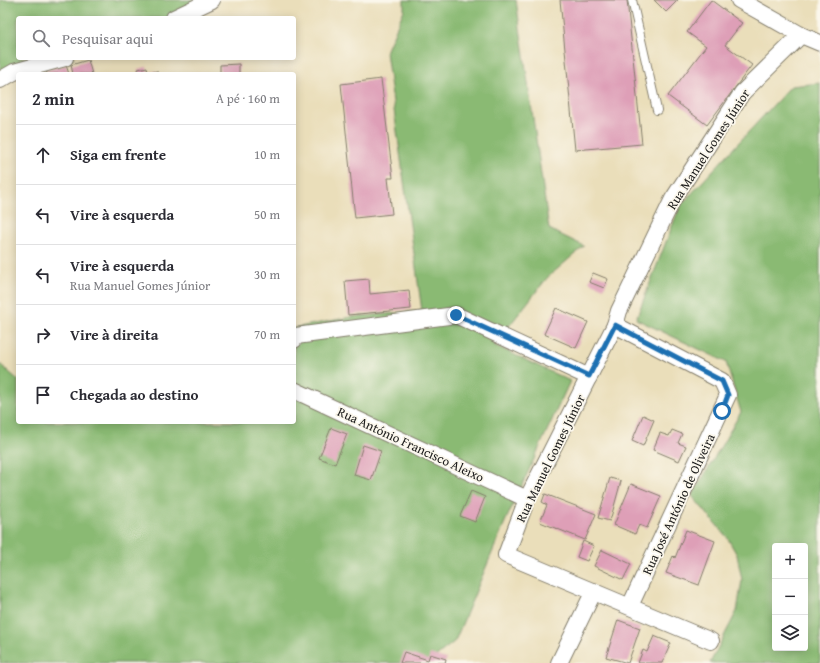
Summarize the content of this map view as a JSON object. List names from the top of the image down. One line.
{"streets":{"street":["Rua Manuel Gomes Júnior","Rua António Francisco Aleixo","Rua José António de Oliveira"]},"crossings":[["Rua Manuel Gomes Júnior","Rua António Francisco Aleixo"],["Rua Manuel Gomes Júnior","Rua José António de Oliveira"]],"page":{"search":"Pesquisar aqui","heading":["2 min","A pé · 160 m"],"list":[["Siga em frente","10 m"],["Vire à esquerda","50 m"],["Vire à esquerda","Rua Manuel Gomes Júnior","30 m"],["Vire à direita","70 m"],"Chegada ao destino"],"map_buttons":["+","−"]}}
